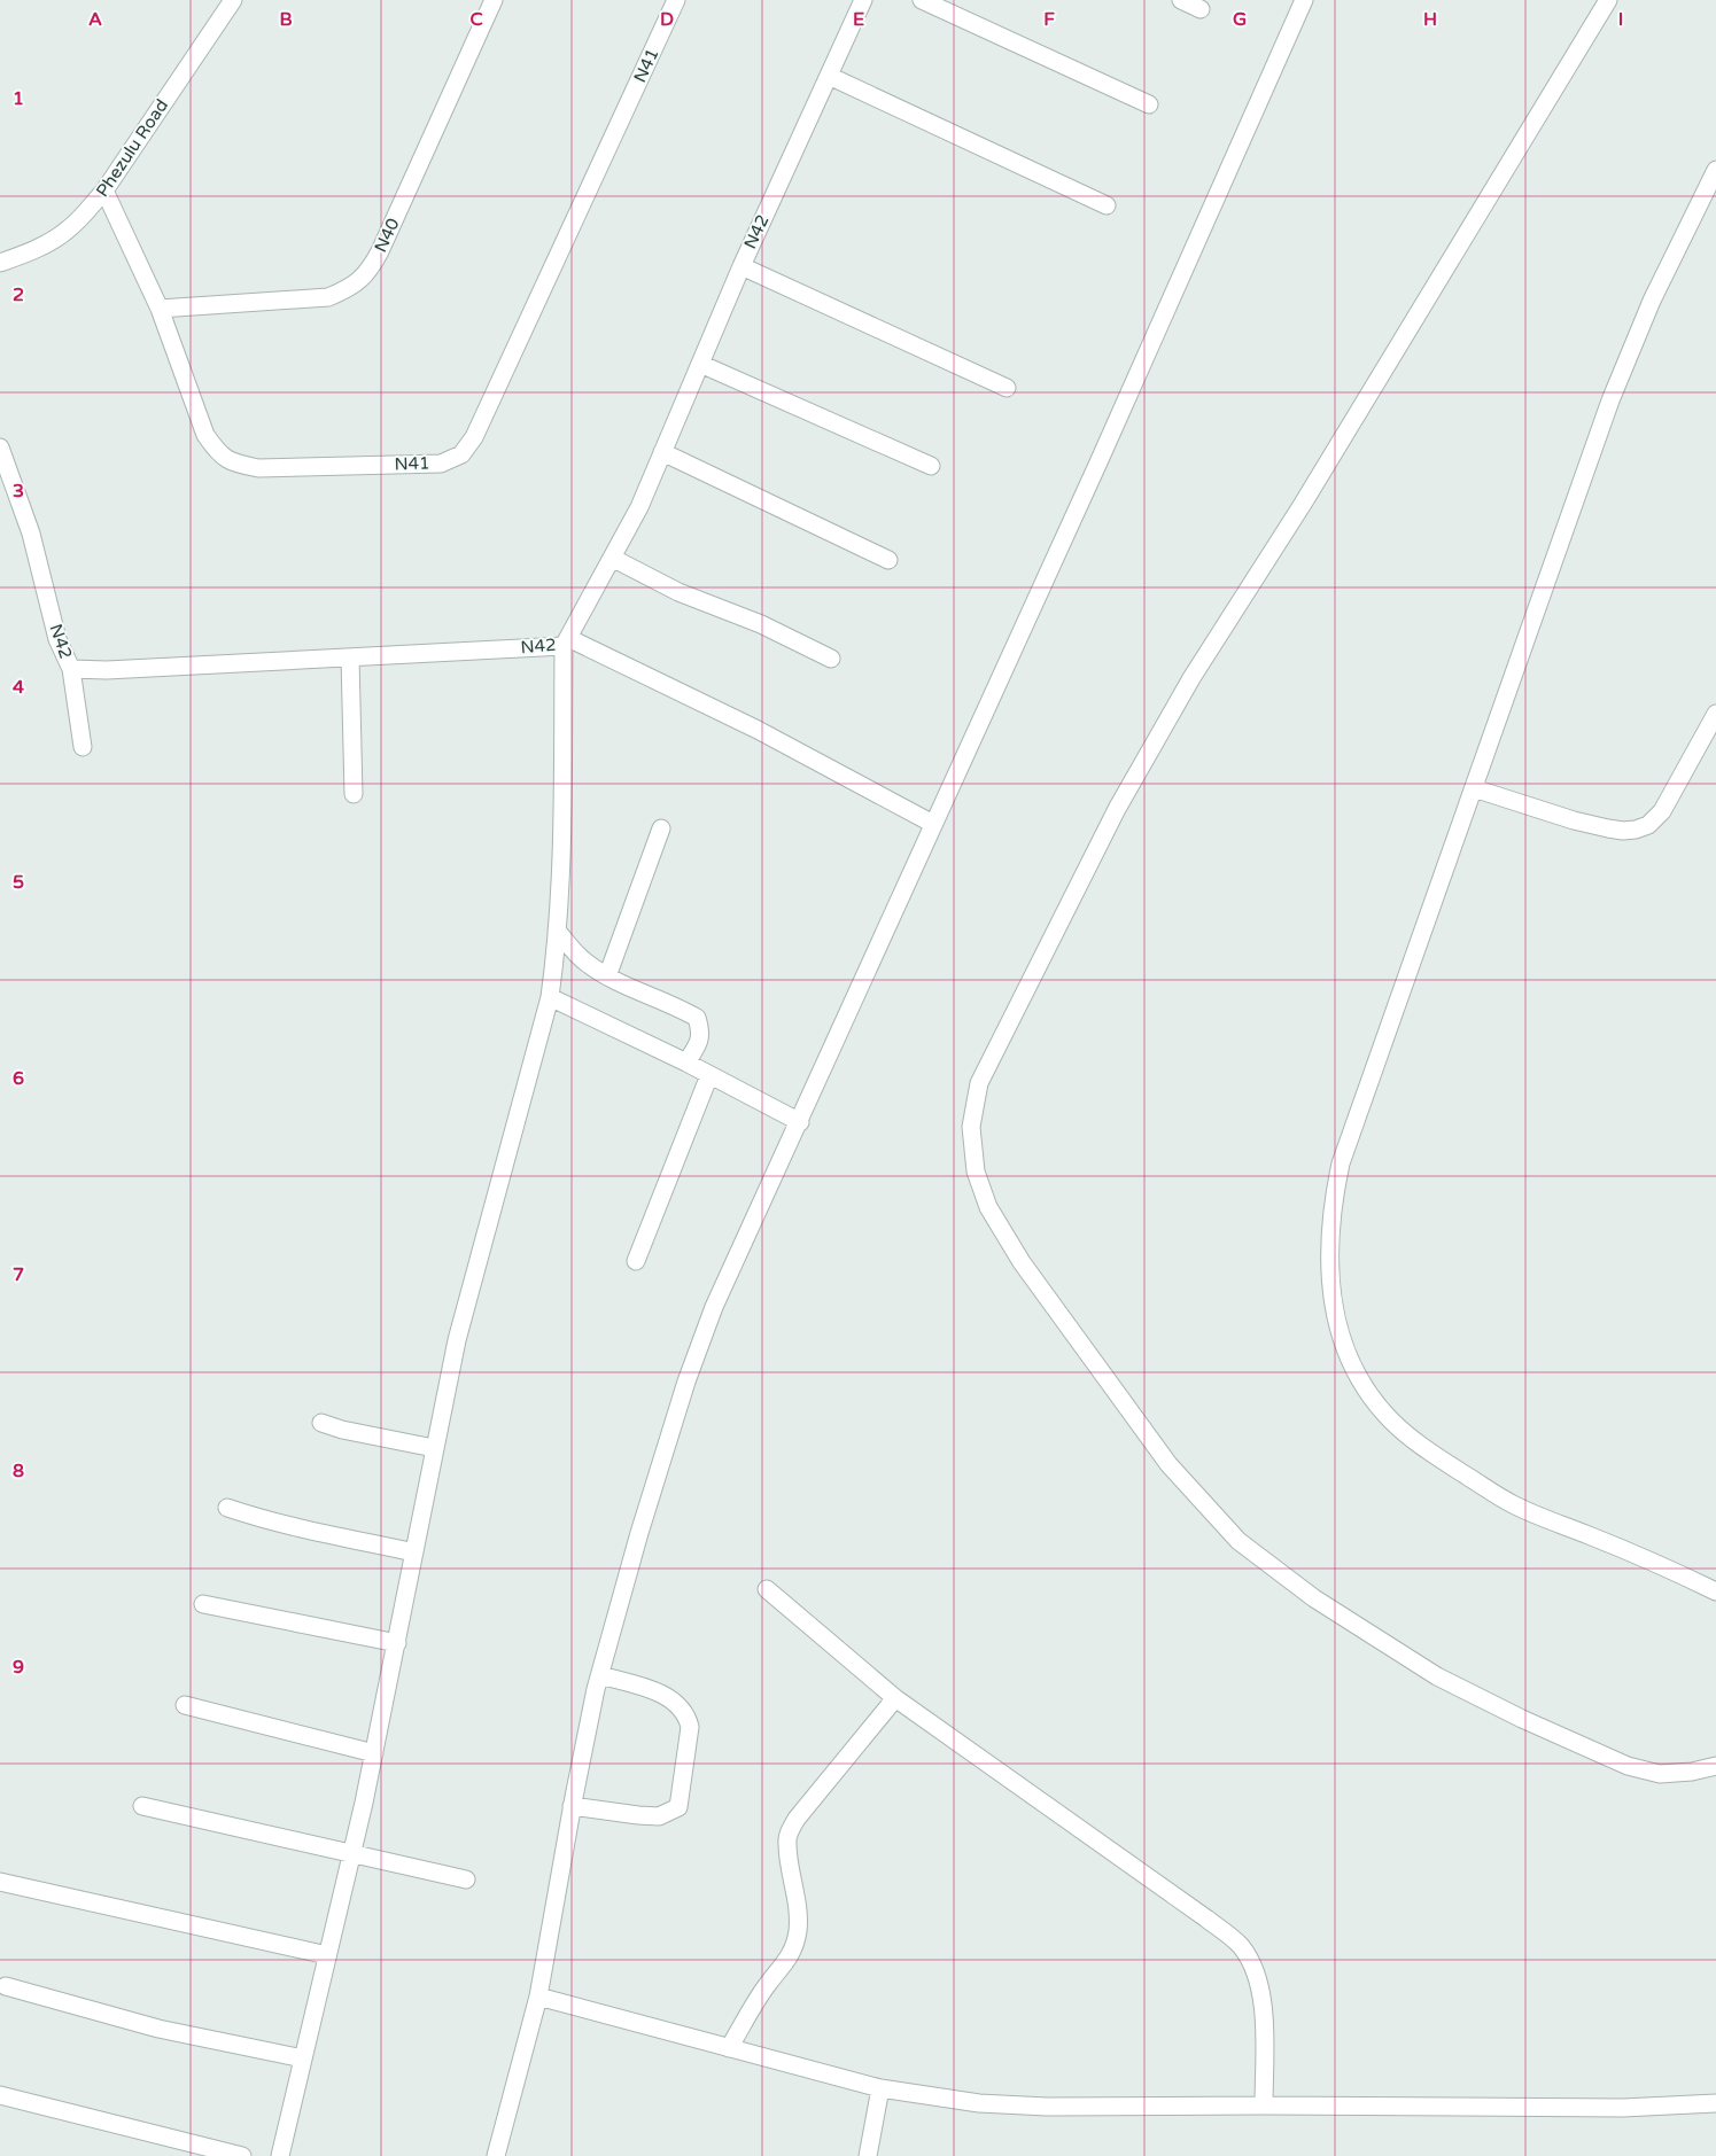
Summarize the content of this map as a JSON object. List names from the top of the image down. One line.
{"streets":{"street":["N41","Phezulu Road","N42","N40"]},"crossings":[["N41","Phezulu Road"],["N41","N40"]],"grid":{"columns":["A","B","C","D","E","F","G","H","I"],"rows":["1","2","3","4","5","6","7","8","9"]}}
